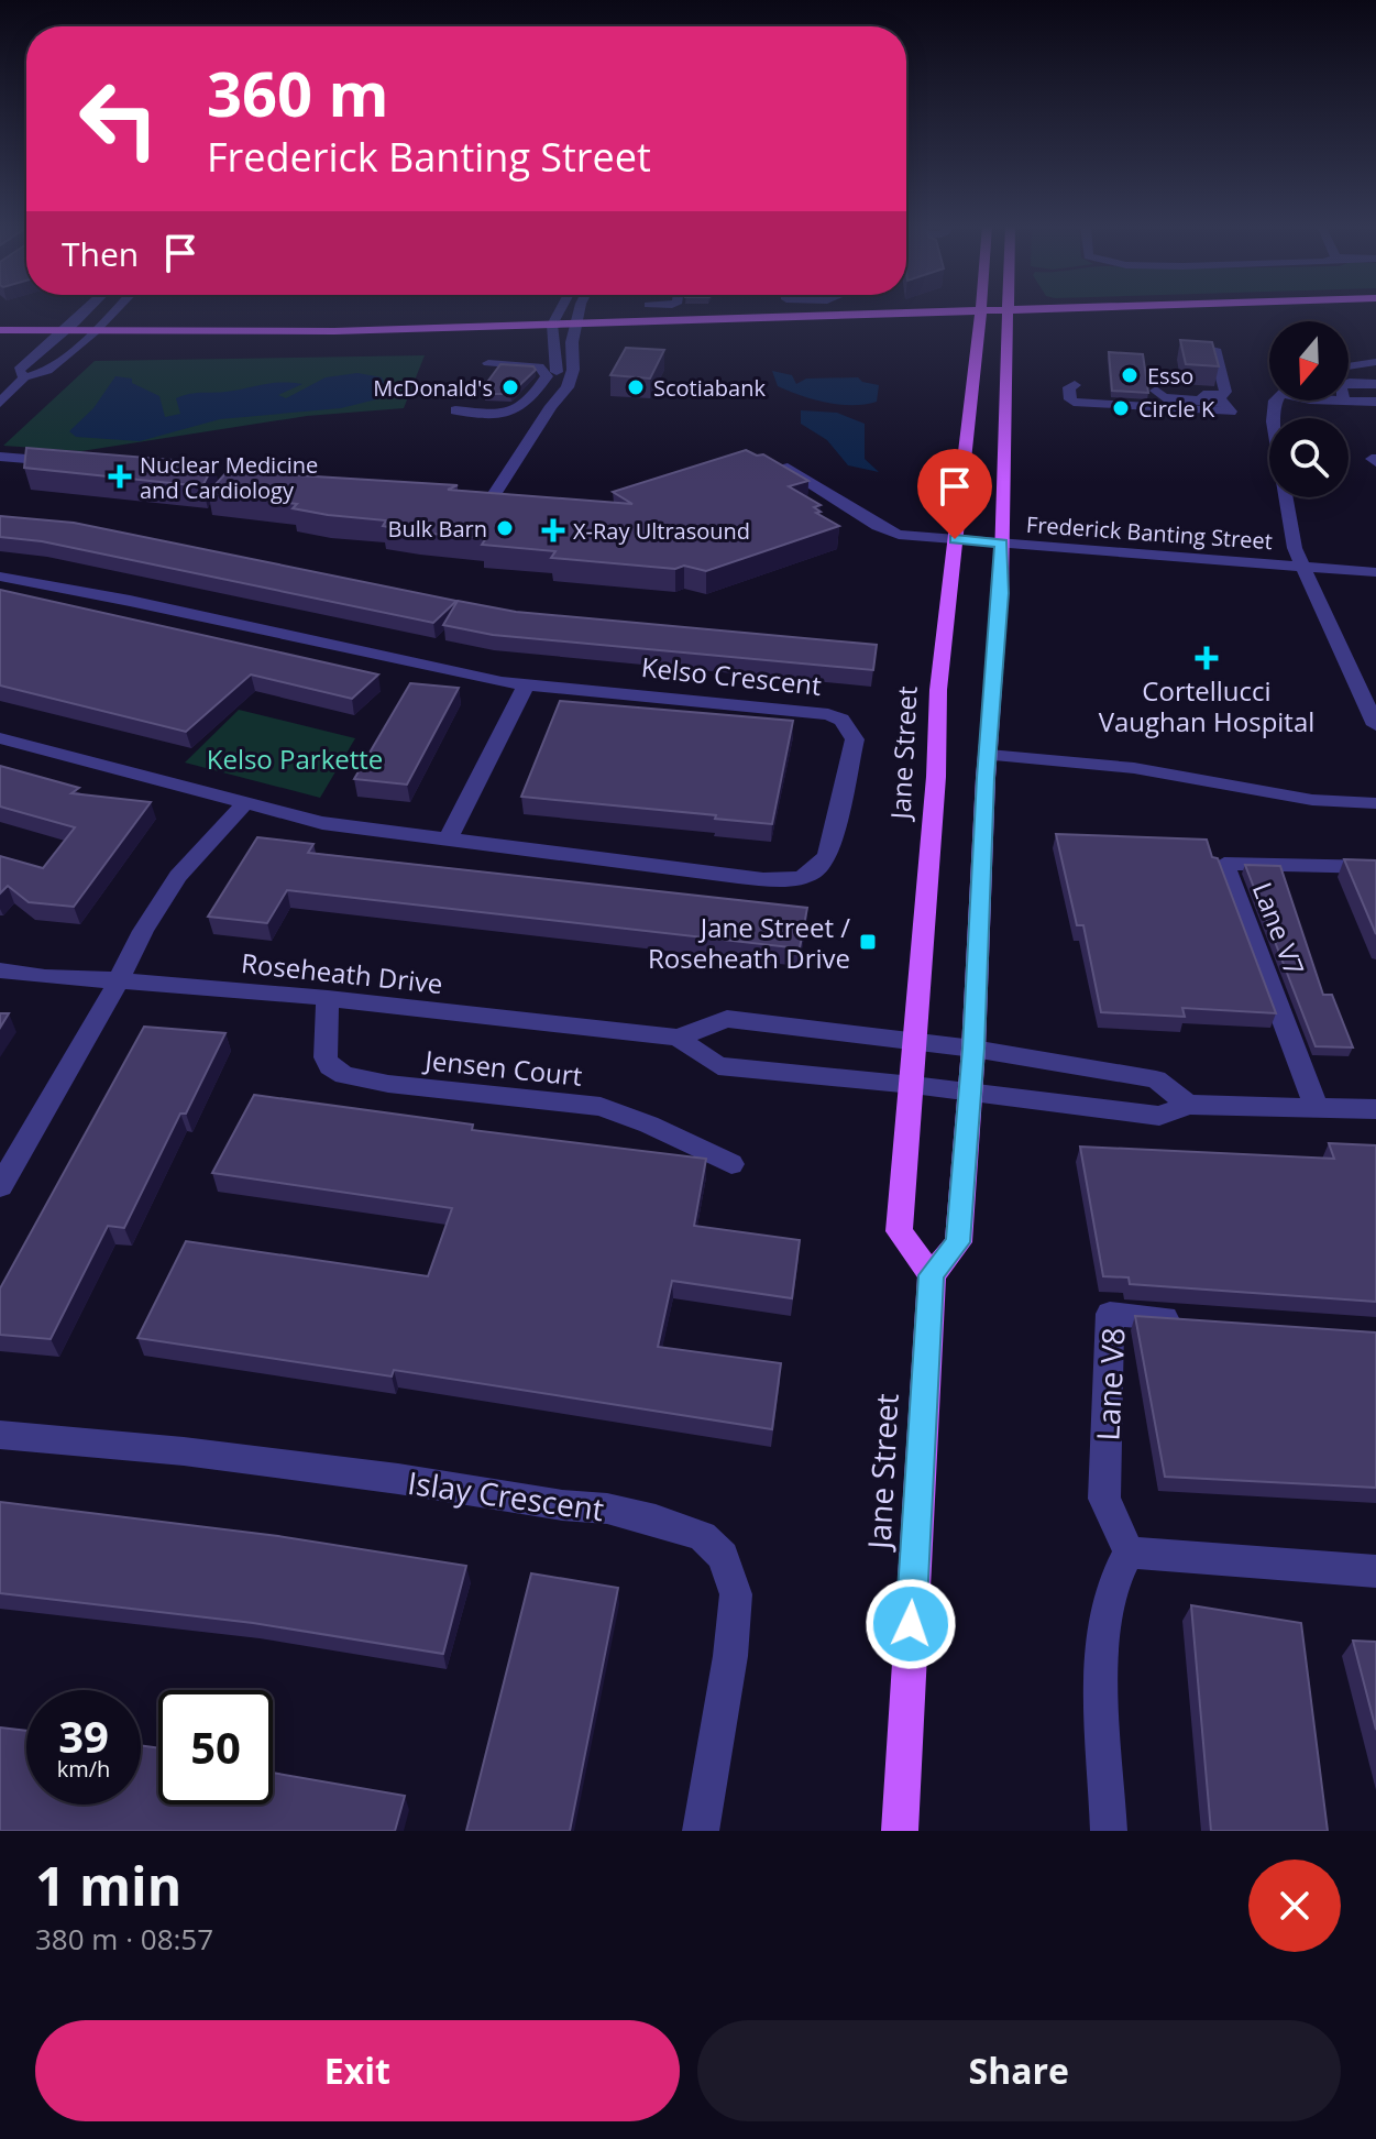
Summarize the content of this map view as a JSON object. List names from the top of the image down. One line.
{"streets":{"main road":["Jane Street"],"street":["Frederick Banting Street","Kelso Crescent","Lane V7","Roseheath Drive","Jensen Court","Lane V8","Islay Crescent"]},"crossings":[["Frederick Banting Street","Jane Street"],["Jane Street","Roseheath Drive"],["Lane V7","Roseheath Drive"],["Roseheath Drive","Jensen Court"]],"parks":["Kelso Parkette"],"places":{"other":["Esso","McDonald's","Scotiabank","Circle K","Bulk Barn"],"health":["Nuclear Medicine and Cardiology","X-Ray Ultrasound","Cortellucci Vaughan Hospital"],"transit":["Jane Street / Roseheath Drive"]},"north":"bottom","page":{"turn":["360 m","Frederick Banting Street"],"then":"Then","speed":"39 km/h","limit":"50","heading":["1 min","380 m · 08:57"],"buttons":["Exit","Share"]}}
